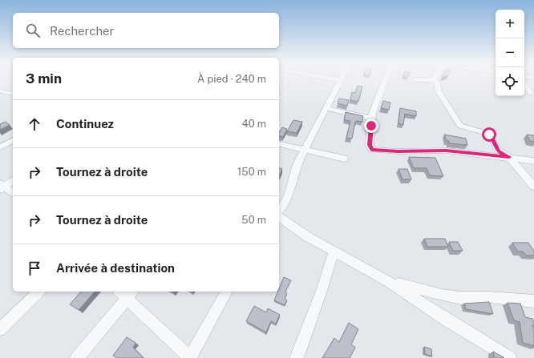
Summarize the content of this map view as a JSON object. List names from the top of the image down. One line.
{"page":{"map_buttons":["+","−"],"search":"Rechercher","heading":["3 min","À pied · 240 m"],"list":[["Continuez","40 m"],["Tournez à droite","150 m"],["Tournez à droite","50 m"],"Arrivée à destination"]}}
